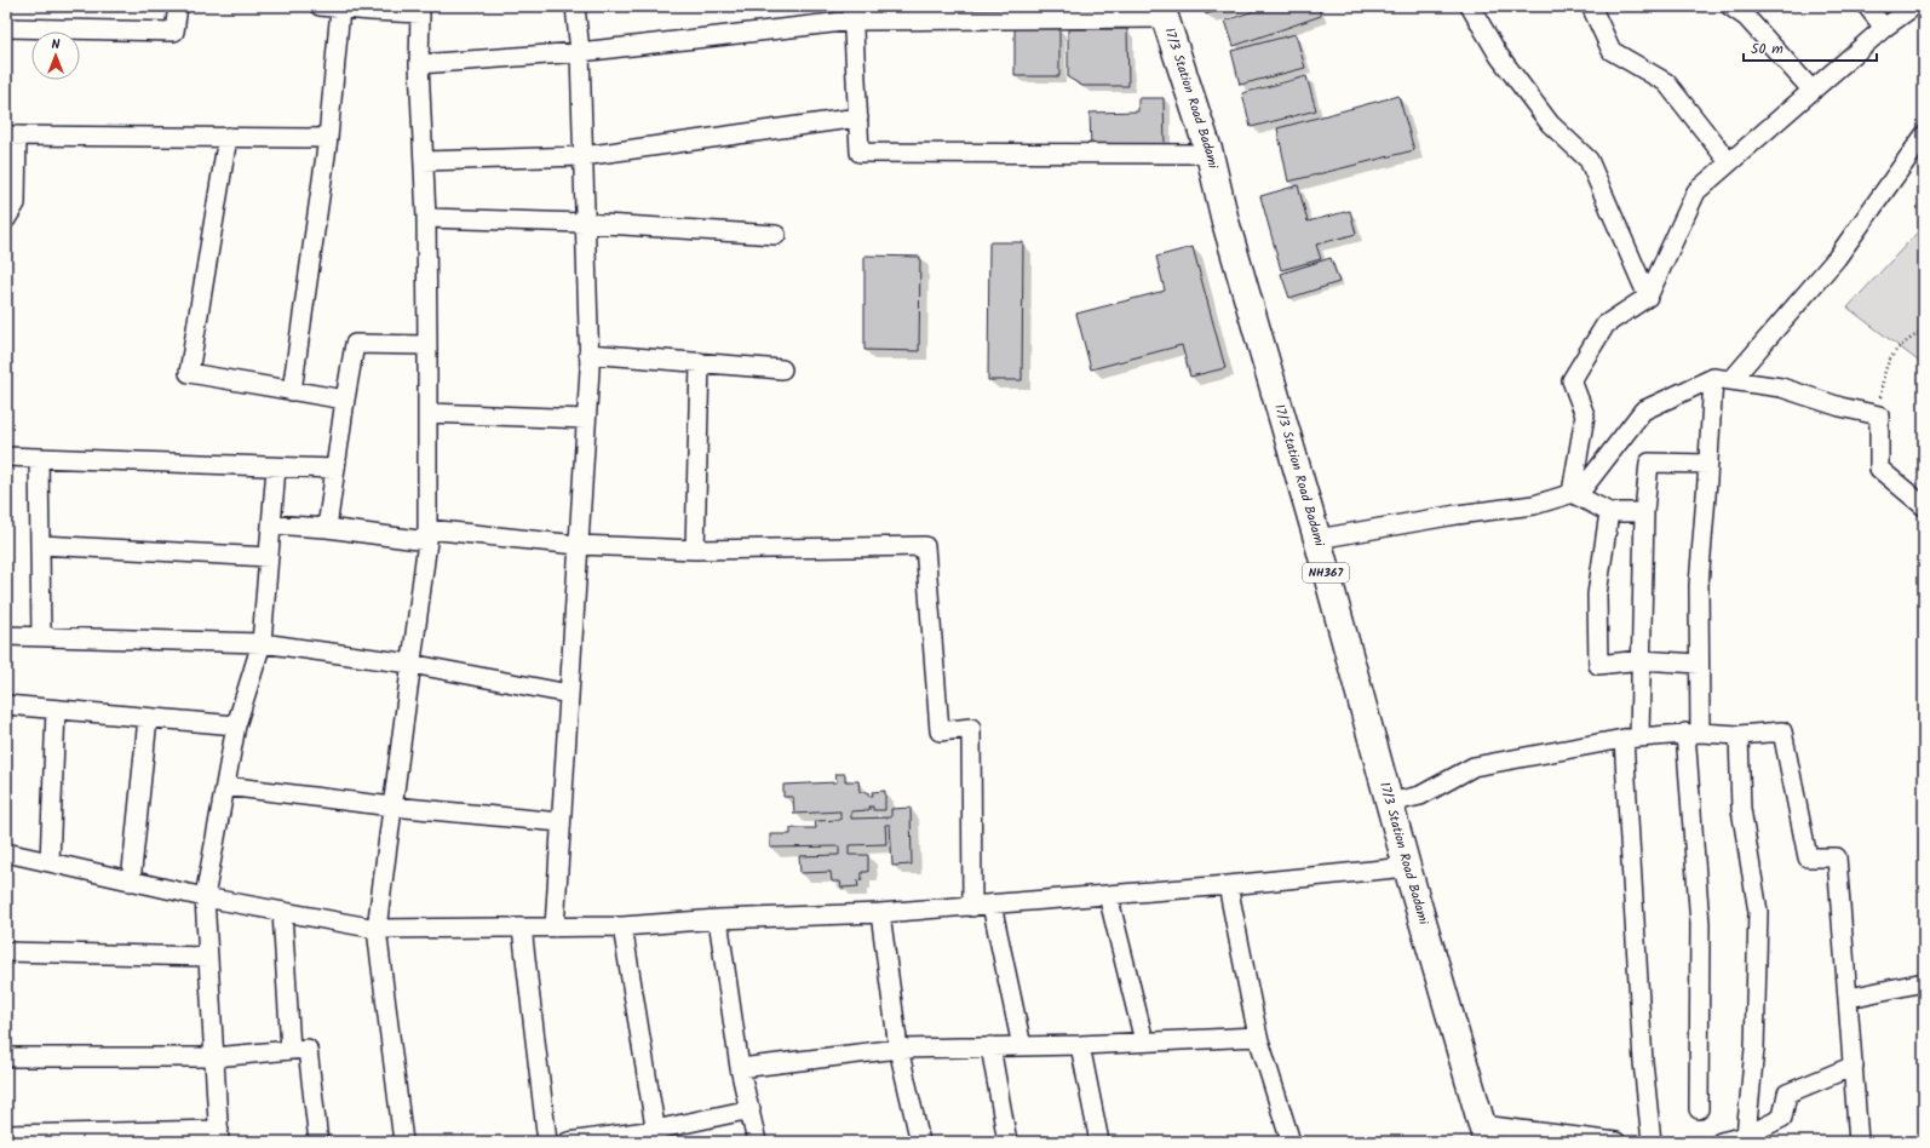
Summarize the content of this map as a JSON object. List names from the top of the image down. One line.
{"streets":{"highway":["17/3 Station Road Badami","NH367"]},"scale_bar":"50 m","north":"top"}
